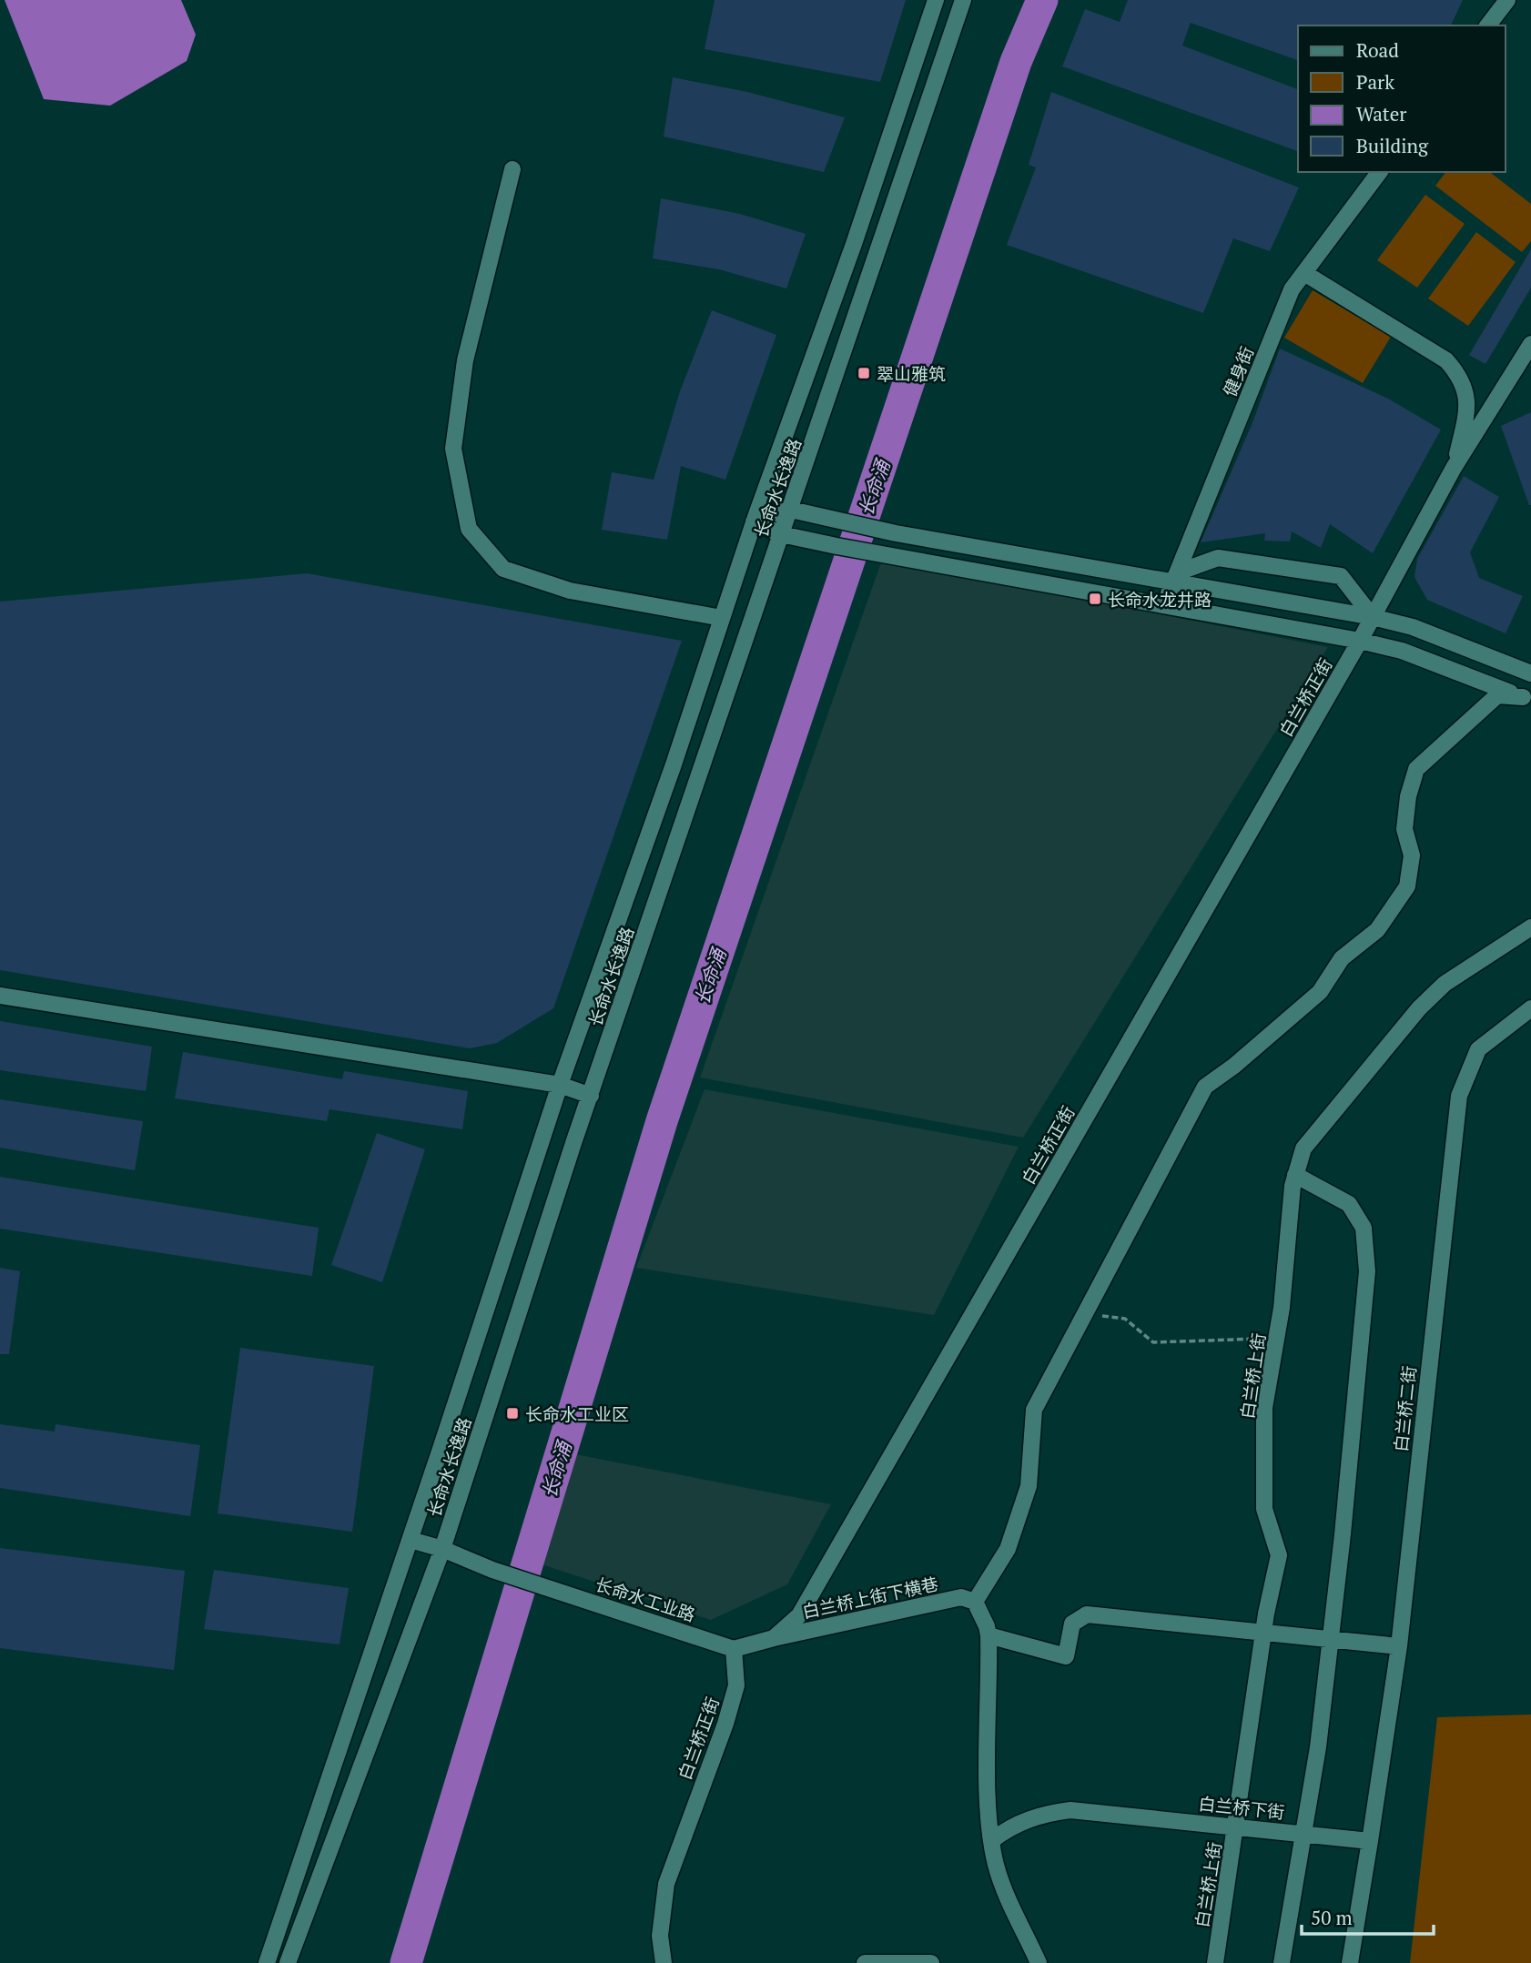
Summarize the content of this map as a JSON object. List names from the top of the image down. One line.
{"streets":{"street":["健身街","长命水长逸路","白兰桥正街","白兰桥上街","白兰桥二街","白兰桥上街下横巷","长命水工业路","白兰桥下街"]},"crossings":[["长命水长逸路","长命水工业路"],["白兰桥正街","白兰桥上街下横巷"],["白兰桥正街","长命水工业路"],["白兰桥上街","白兰桥下街"],["白兰桥二街","白兰桥下街"]],"water":["长命涌"],"places":{"transit":["翠山雅筑","长命水龙井路","长命水工业区"]},"legend":["Road","Park","Water","Building"],"scale_bar":"50 m"}
